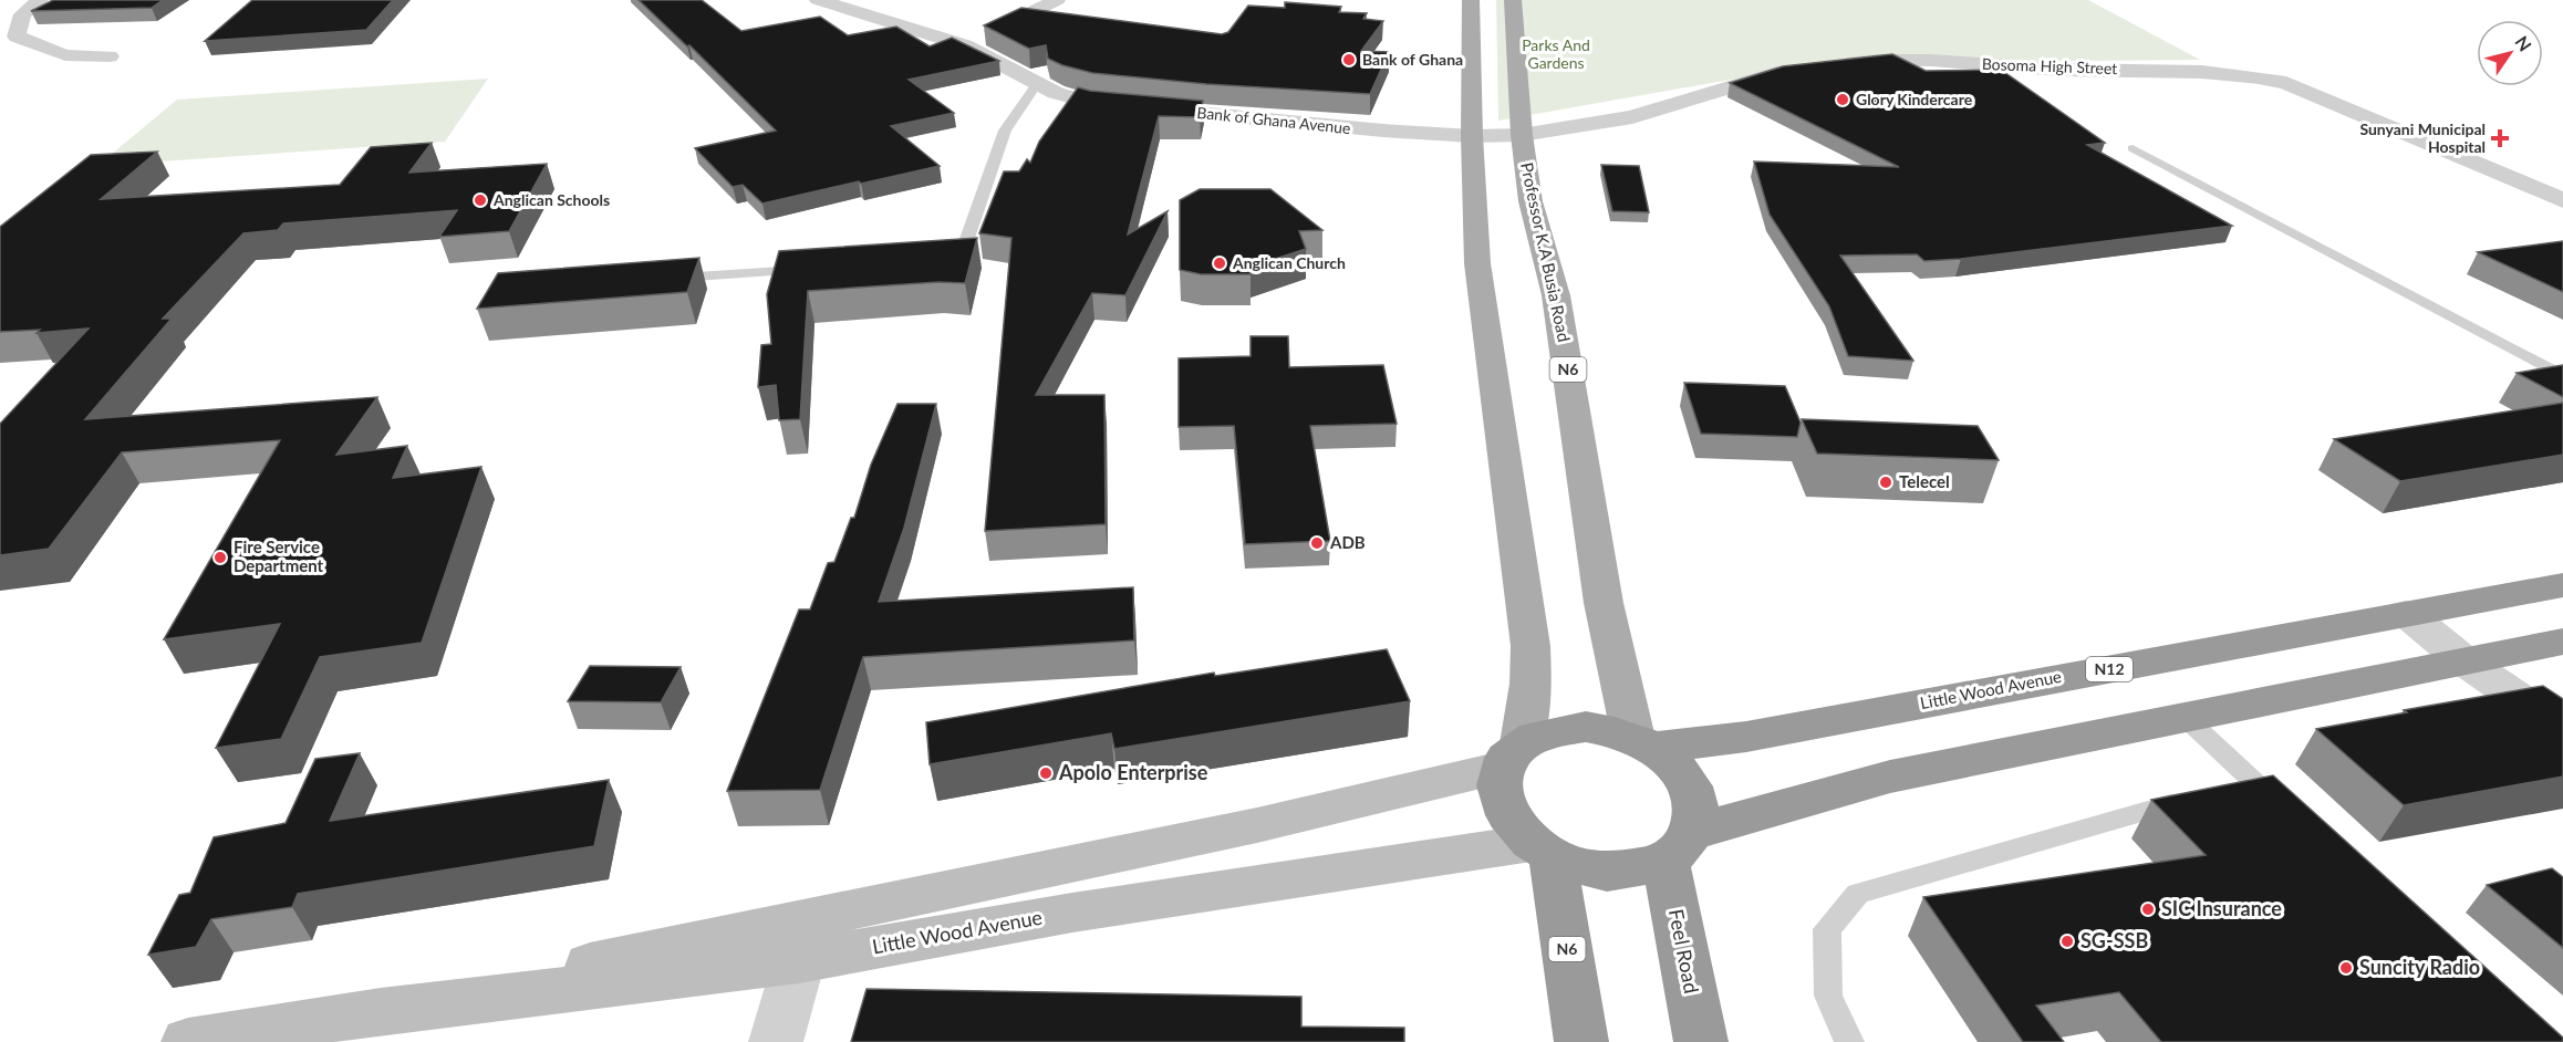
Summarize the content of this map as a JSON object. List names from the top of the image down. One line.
{"streets":{"highway":["N6","N12","Little Wood Avenue","Feel Road"],"main road":["Professor K.A Busia Road"],"street":["Bosoma High Street","Bank of Ghana Avenue"]},"crossings":[["Bank of Ghana Avenue","Professor K.A Busia Road"],["Professor K.A Busia Road","N6"],["Professor K.A Busia Road","Little Wood Avenue"],["Professor K.A Busia Road","Feel Road"],["N6","Little Wood Avenue"],["N6","Feel Road"],["Little Wood Avenue","Feel Road"]],"parks":["Parks And Gardens"],"places":{"other":["Bank of Ghana","Glory Kindercare","Anglican Schools","Anglican Church","Telecel","ADB","Fire Service Department","Apolo Enterprise","SIC Insurance","SG-SSB","Suncity Radio"],"health":["Sunyani Municipal Hospital"]},"north":"top right"}
